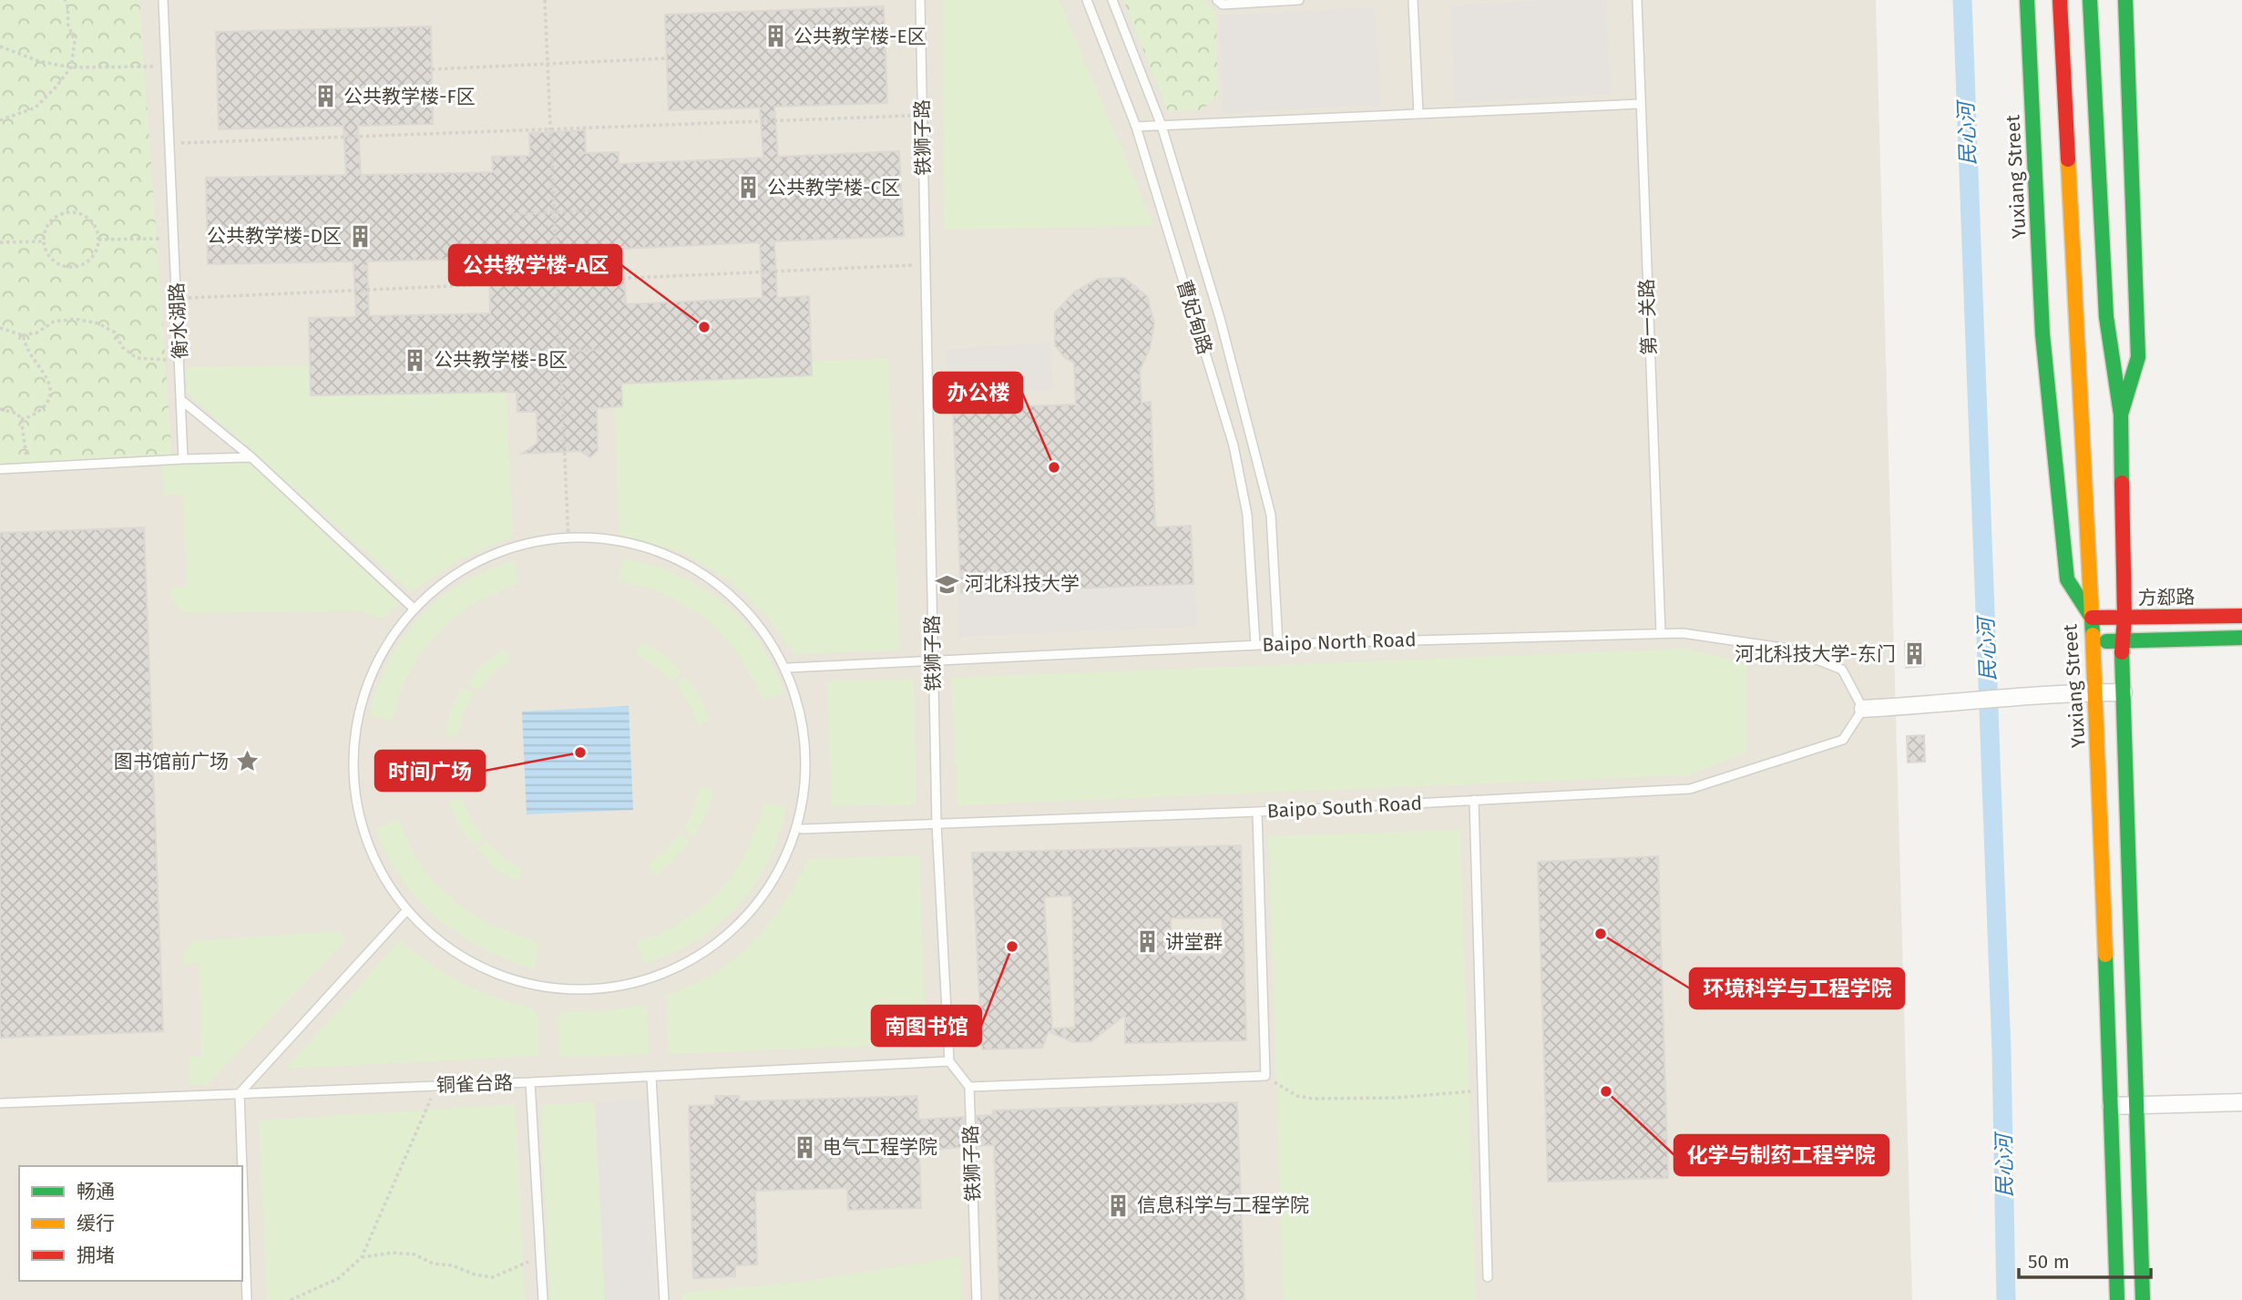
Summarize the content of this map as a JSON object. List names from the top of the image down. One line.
{"streets":{"main road":["Yuxiang Street","方郄路"],"lane":["铁狮子路","曹妃甸路","第一关路","衡水湖路","Baipo North Road","Baipo South Road","铜雀台路"]},"crossings":[["铁狮子路","Baipo North Road"],["铁狮子路","Baipo South Road"],["铁狮子路","铜雀台路"],["Yuxiang Street","方郄路"],["曹妃甸路","Baipo North Road"],["第一关路","Baipo North Road"],["Baipo North Road","Baipo South Road"]],"water":["民心河"],"places":{"building":["公共教学楼-E区","公共教学楼-F区","公共教学楼-C区","公共教学楼-D区","公共教学楼-B区","河北科技大学-东门","讲堂群","电气工程学院","信息科学与工程学院"],"other":["公共教学楼-A区","办公楼","时间广场","环境科学与工程学院","南图书馆","化学与制药工程学院"],"school or university":["河北科技大学"],"place":["图书馆前广场"]},"legend":["畅通","缓行","拥堵"],"scale_bar":"50 m"}
